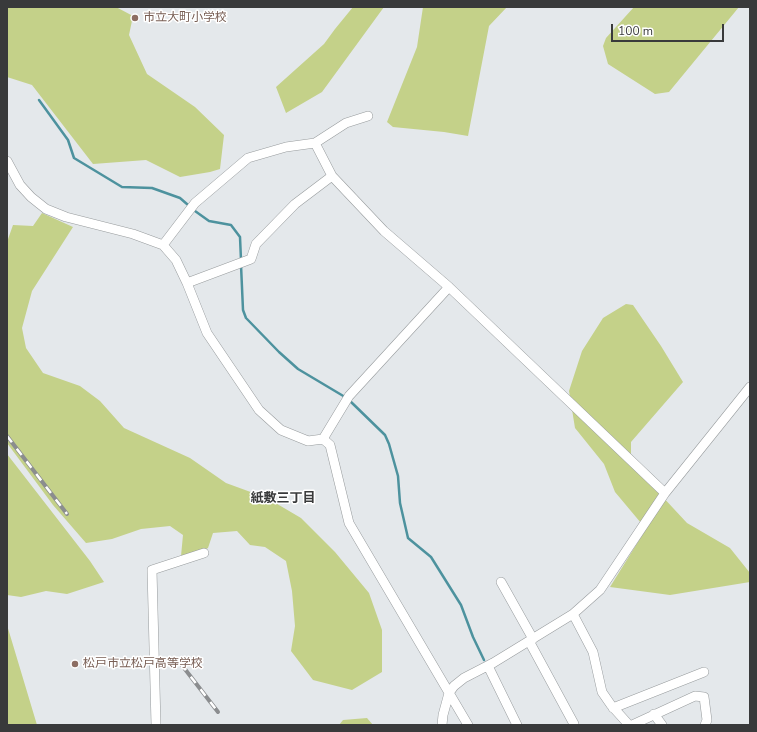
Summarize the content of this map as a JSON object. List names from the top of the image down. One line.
{"districts":["紙敷三丁目"],"places":["市立大町小学校","松戸市立松戸高等学校"],"scale_bar":"100 m"}
